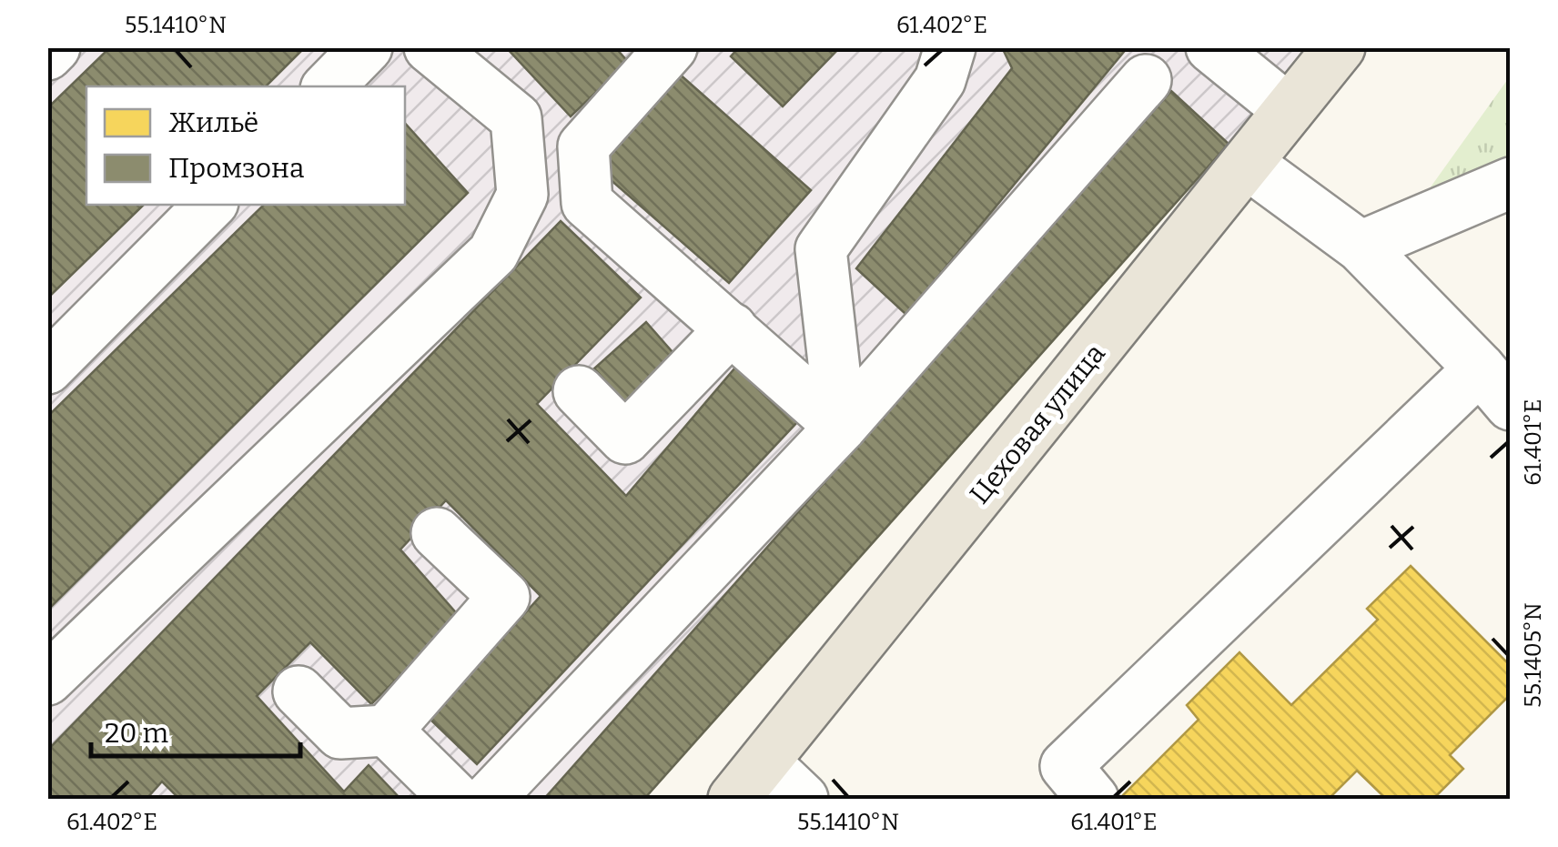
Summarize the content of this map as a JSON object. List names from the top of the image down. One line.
{"streets":{"main road":["Цеховая улица"]},"legend":["Жильё","Промзона"],"scale_bar":"20 m","coordinates":["55.1410°N","61.402°E","61.401°E","55.1405°N"]}
